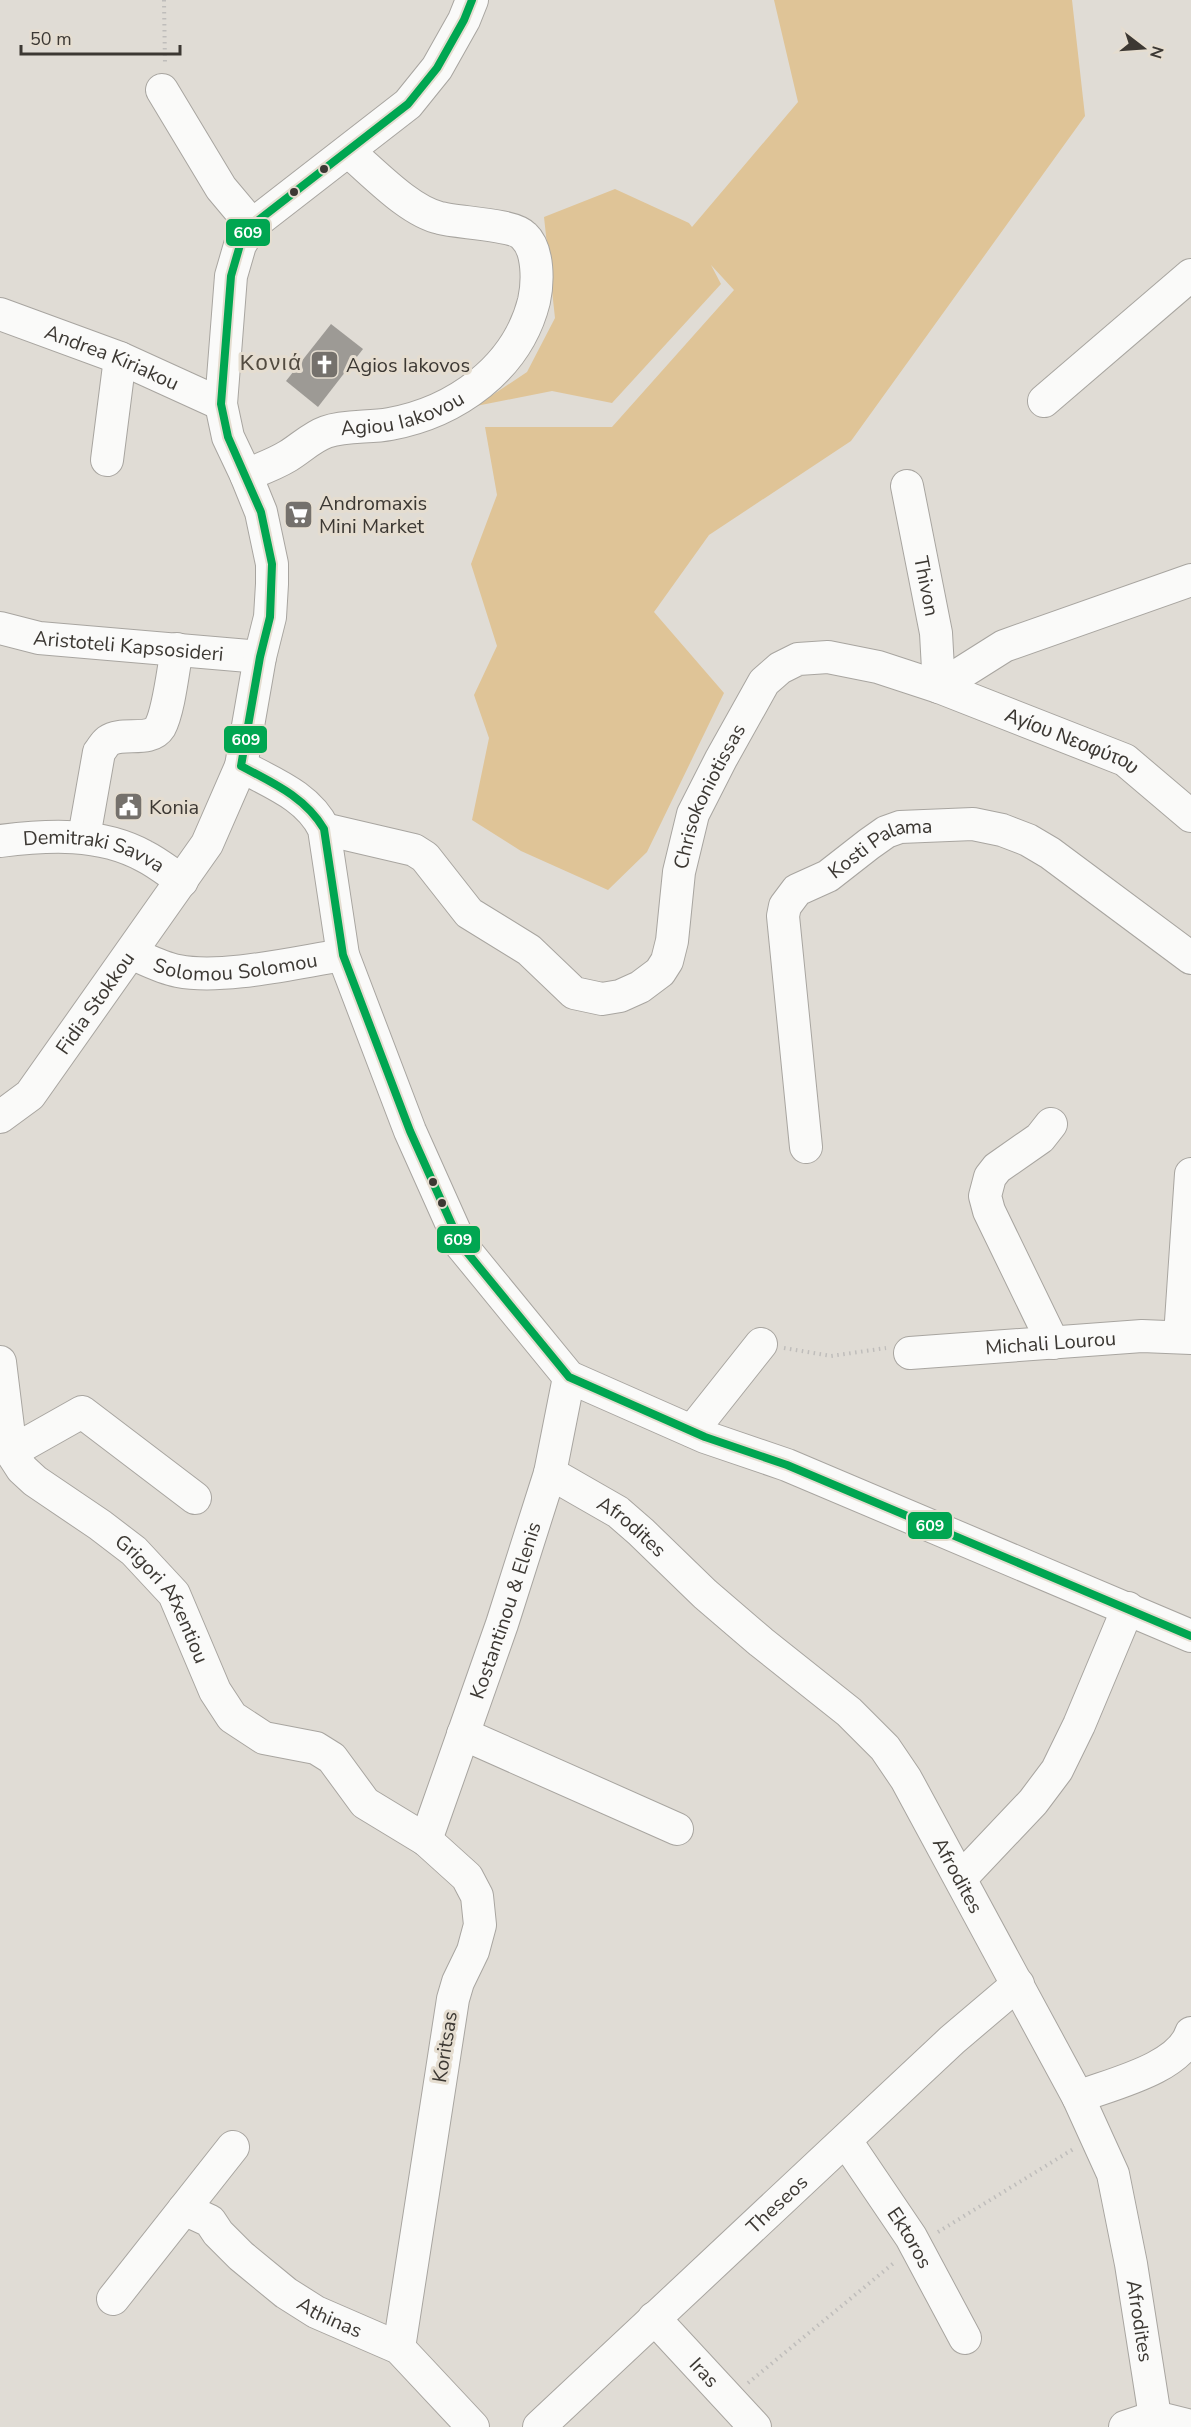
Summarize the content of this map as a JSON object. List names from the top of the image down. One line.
{"streets":{"street":["Andrea Kiriakou","Agiou Iakovou","Thivon","Aristoteli Kapsosideri","Αγίου Νεοφύτου","Chrisokoniotissas","Kosti Palama","Demitraki Savva","Solomou Solomou","Fidia Stokkou","Michali Lourou","Afrodites","Grigori Afxentiou","Kostantinou & Elenis","Koritsas","Theseos","Ektoros","Athinas","Iras"]},"crossings":[["Andrea Kiriakou","Fidia Stokkou"],["Agiou Iakovou","Fidia Stokkou"],["Thivon","Αγίου Νεοφύτου"],["Thivon","Chrisokoniotissas"],["Aristoteli Kapsosideri","Fidia Stokkou"],["Αγίου Νεοφύτου","Chrisokoniotissas"],["Demitraki Savva","Fidia Stokkou"],["Solomou Solomou","Fidia Stokkou"],["Afrodites","Kostantinou & Elenis"],["Afrodites","Theseos"],["Grigori Afxentiou","Koritsas"],["Kostantinou & Elenis","Koritsas"],["Koritsas","Athinas"],["Theseos","Ektoros"],["Theseos","Iras"]],"districts":["Κονιά"],"places":{"church":["Agios Iakovos"],"supermarket":["Andromaxis Mini Market"],"public building":["Konia"]},"lines":["transit line 609"],"scale_bar":"50 m","north":"right"}
